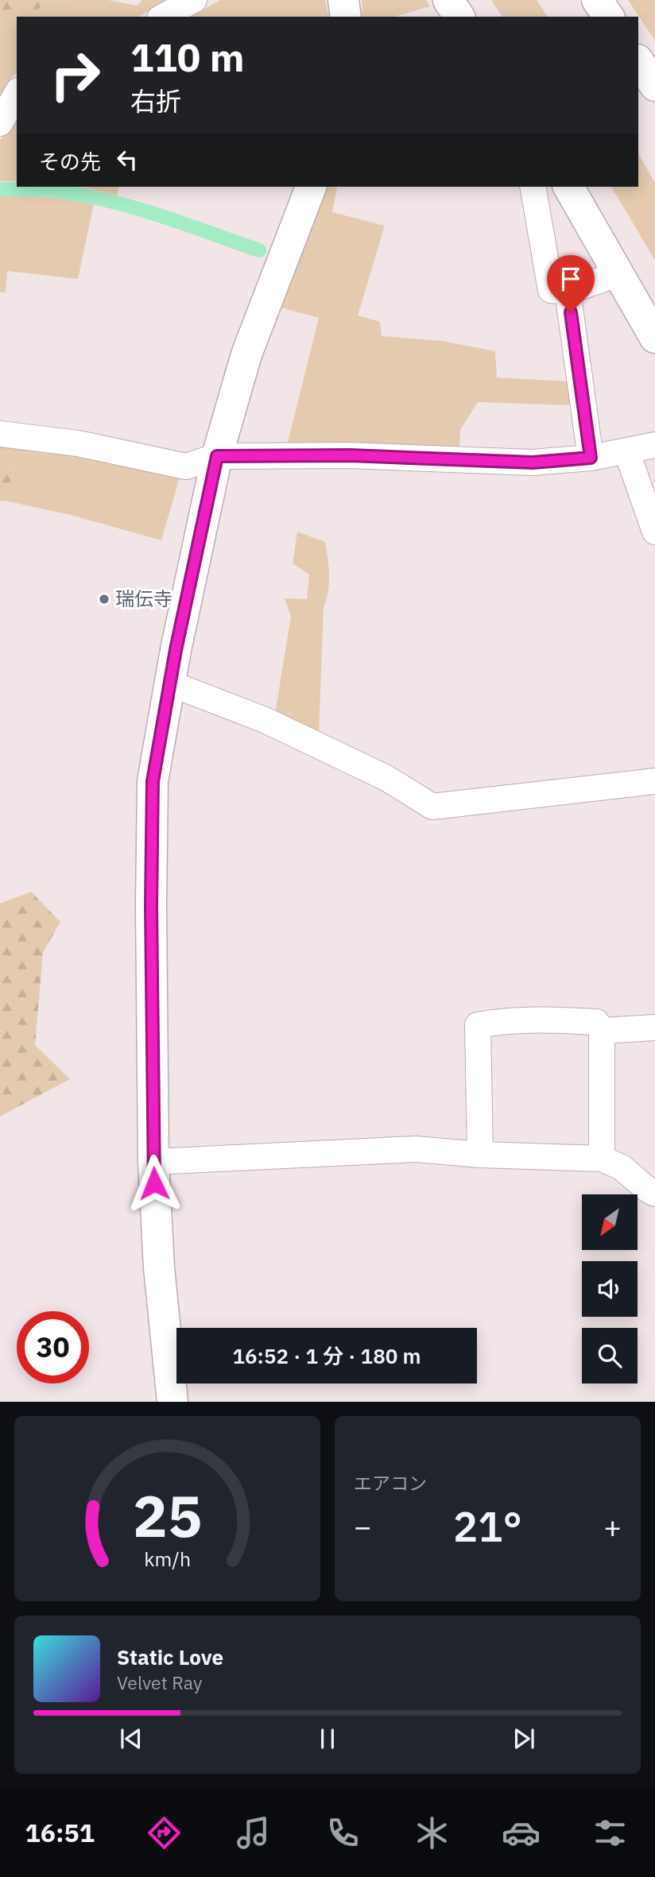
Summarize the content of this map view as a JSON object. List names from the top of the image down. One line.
{"places":["瑞伝寺"],"north":"bottom left","page":{"turn":["110 m","右折"],"then":"その先","limit":"30","trip":"16:52 · 1 分 · 180 m","tile":"エアコン","heat":["−","21°","+"],"song":["Static Love","Velvet Ray"],"tabs":"16:51","gauge":["25","km/h"]}}
